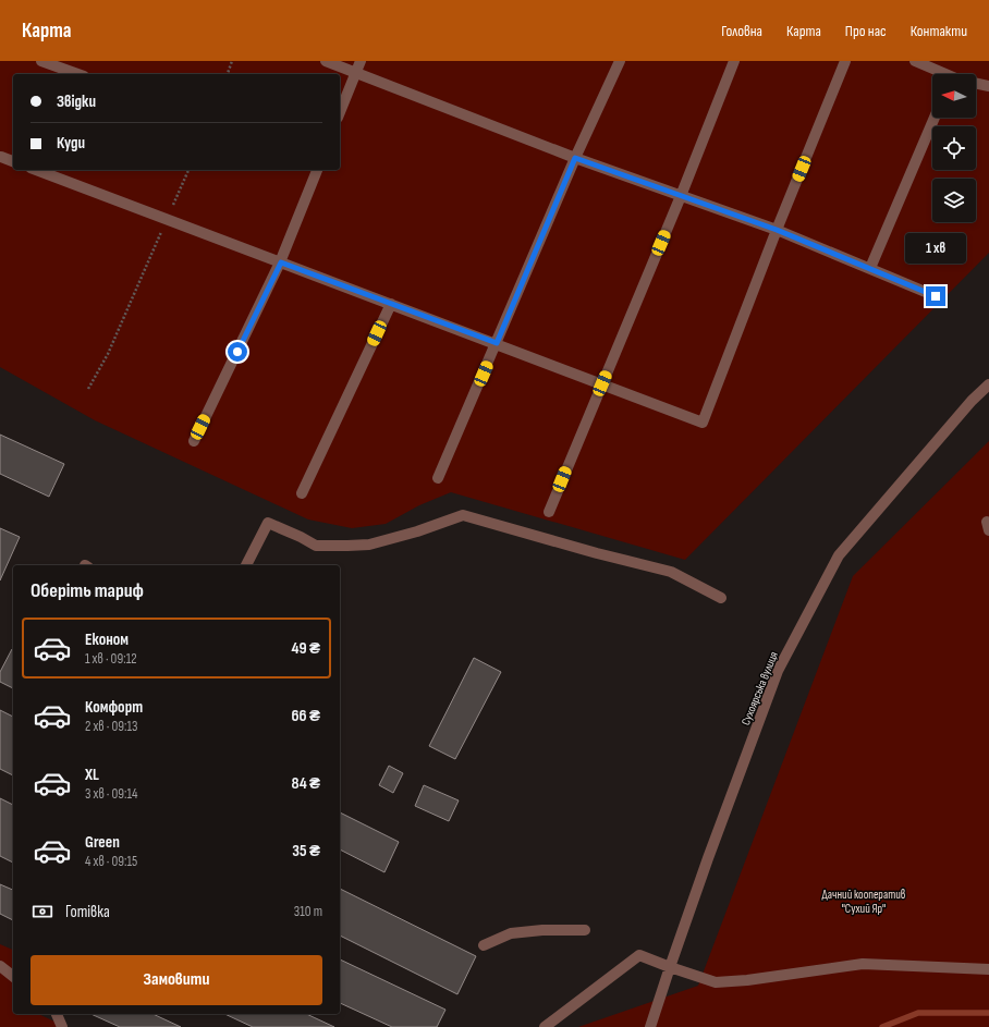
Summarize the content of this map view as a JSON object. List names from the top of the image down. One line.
{"streets":{"street":["Сухоярська вулиця"]},"parks":["Дачний кооператив \"Сухий Яр\""],"north":"left","page":{"header":"Карта","nav":["Головна","Карта","Про нас","Контакти"],"banner":["Звідки","Куди"],"bubble":"1 хв","heading":"Оберіть тариф","list":[{"name":"Економ","note":"1 хв · 09:12","value":"49 ₴"},{"name":"Комфорт","note":"2 хв · 09:13","value":"66 ₴"},{"name":"XL","note":"3 хв · 09:14","value":"84 ₴"},{"name":"Green","note":"4 хв · 09:15","value":"35 ₴"}],"pay":["Готівка","310 m"],"buttons":"Замовити"}}
